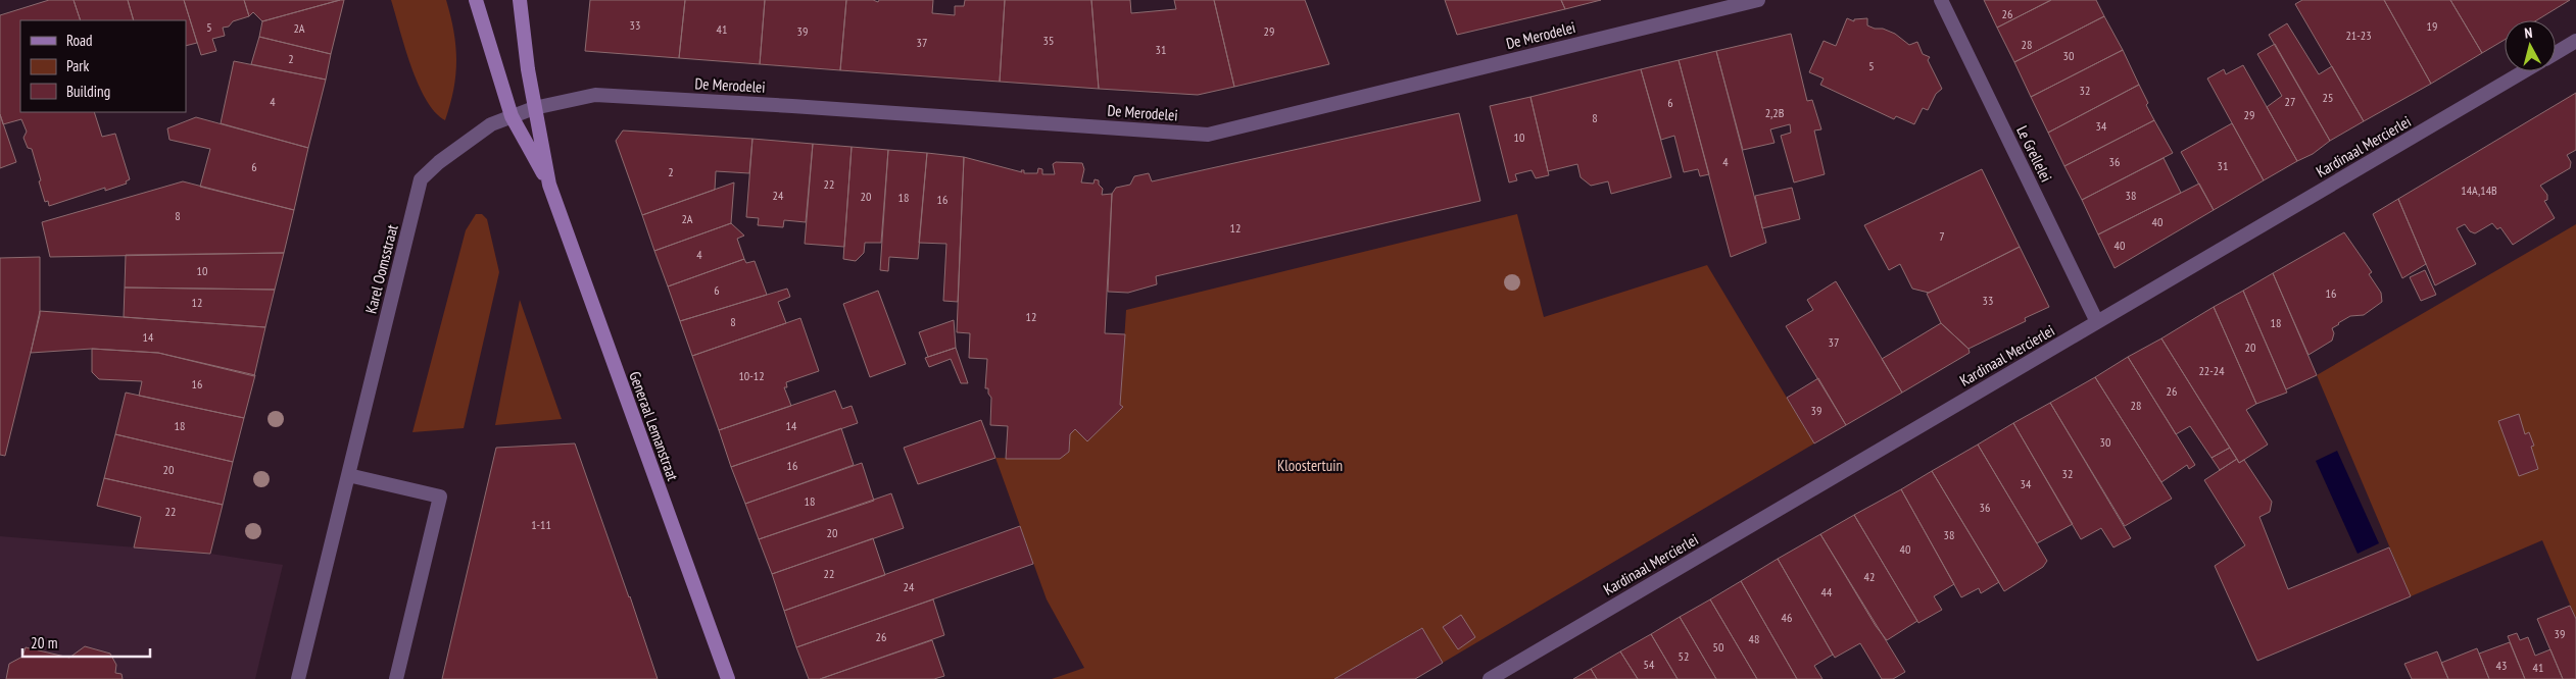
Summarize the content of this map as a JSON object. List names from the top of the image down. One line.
{"streets":{"main road":["Generaal Lemanstraat"],"street":["De Merodelei","Kardinaal Mercierlei","Le Grellelei","Karel Oomsstraat"]},"crossings":[["De Merodelei","Karel Oomsstraat"],["De Merodelei","Generaal Lemanstraat"],["Kardinaal Mercierlei","Le Grellelei"],["Karel Oomsstraat","Generaal Lemanstraat"]],"parks":["Kloostertuin"],"house_numbers":["26","33","19","5","2A","41","39","29","21-23","35","37","28","31","30","2","5","32","25","4","27","6","2,2B","29","8","34","10","4","36","31","6","2","22","14A,14B","24","38","20","18","16","8","2A","40","12","7","40","4","10","6","16","33","12","12","8","18","14","37","20","22-24","10-12","16","26","28","39","18","14","30","16","20","32","34","18","36","22","1-11","20","38","40","22","42","24","44","46","39","26","48","50","52","54","43","41"],"legend":["Road","Park","Building"],"scale_bar":"20 m","north":"top"}
